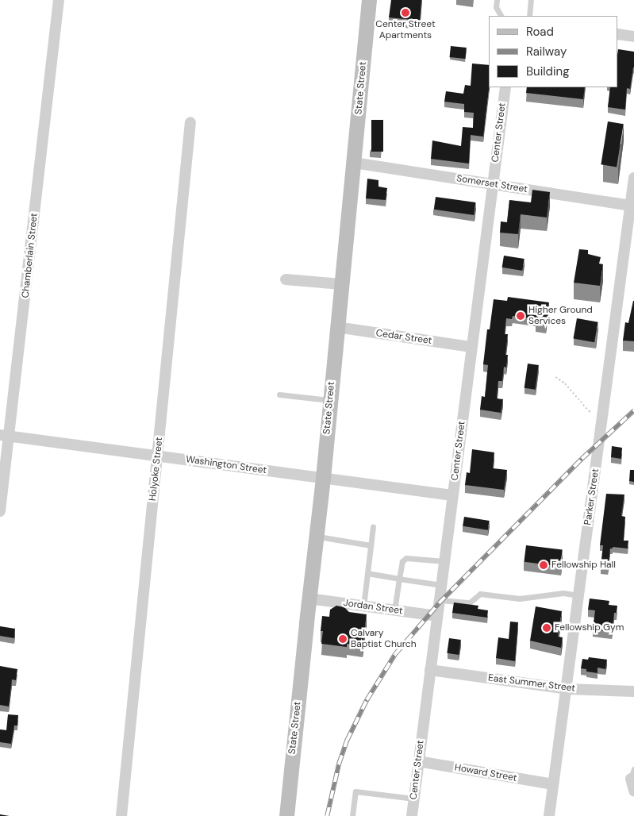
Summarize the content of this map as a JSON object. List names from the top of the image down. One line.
{"streets":{"main road":["State Street"],"street":["Center Street","Somerset Street","Chamberlain Street","Cedar Street","Washington Street","Holyoke Street","Parker Street","Jordan Street","East Summer Street","Howard Street"]},"crossings":[["State Street","Somerset Street"],["State Street","Cedar Street"],["State Street","Washington Street"],["State Street","Jordan Street"],["Center Street","Somerset Street"],["Center Street","Cedar Street"],["Center Street","Washington Street"],["Center Street","Jordan Street"],["Center Street","East Summer Street"],["Center Street","Howard Street"],["Somerset Street","Parker Street"],["Chamberlain Street","Washington Street"],["Washington Street","Holyoke Street"],["Parker Street","East Summer Street"],["Parker Street","Howard Street"]],"places":["Center Street Apartments","Higher Ground Services","Fellowship Hall","Fellowship Gym","Calvary Baptist Church"],"legend":["Road","Railway","Building"]}
